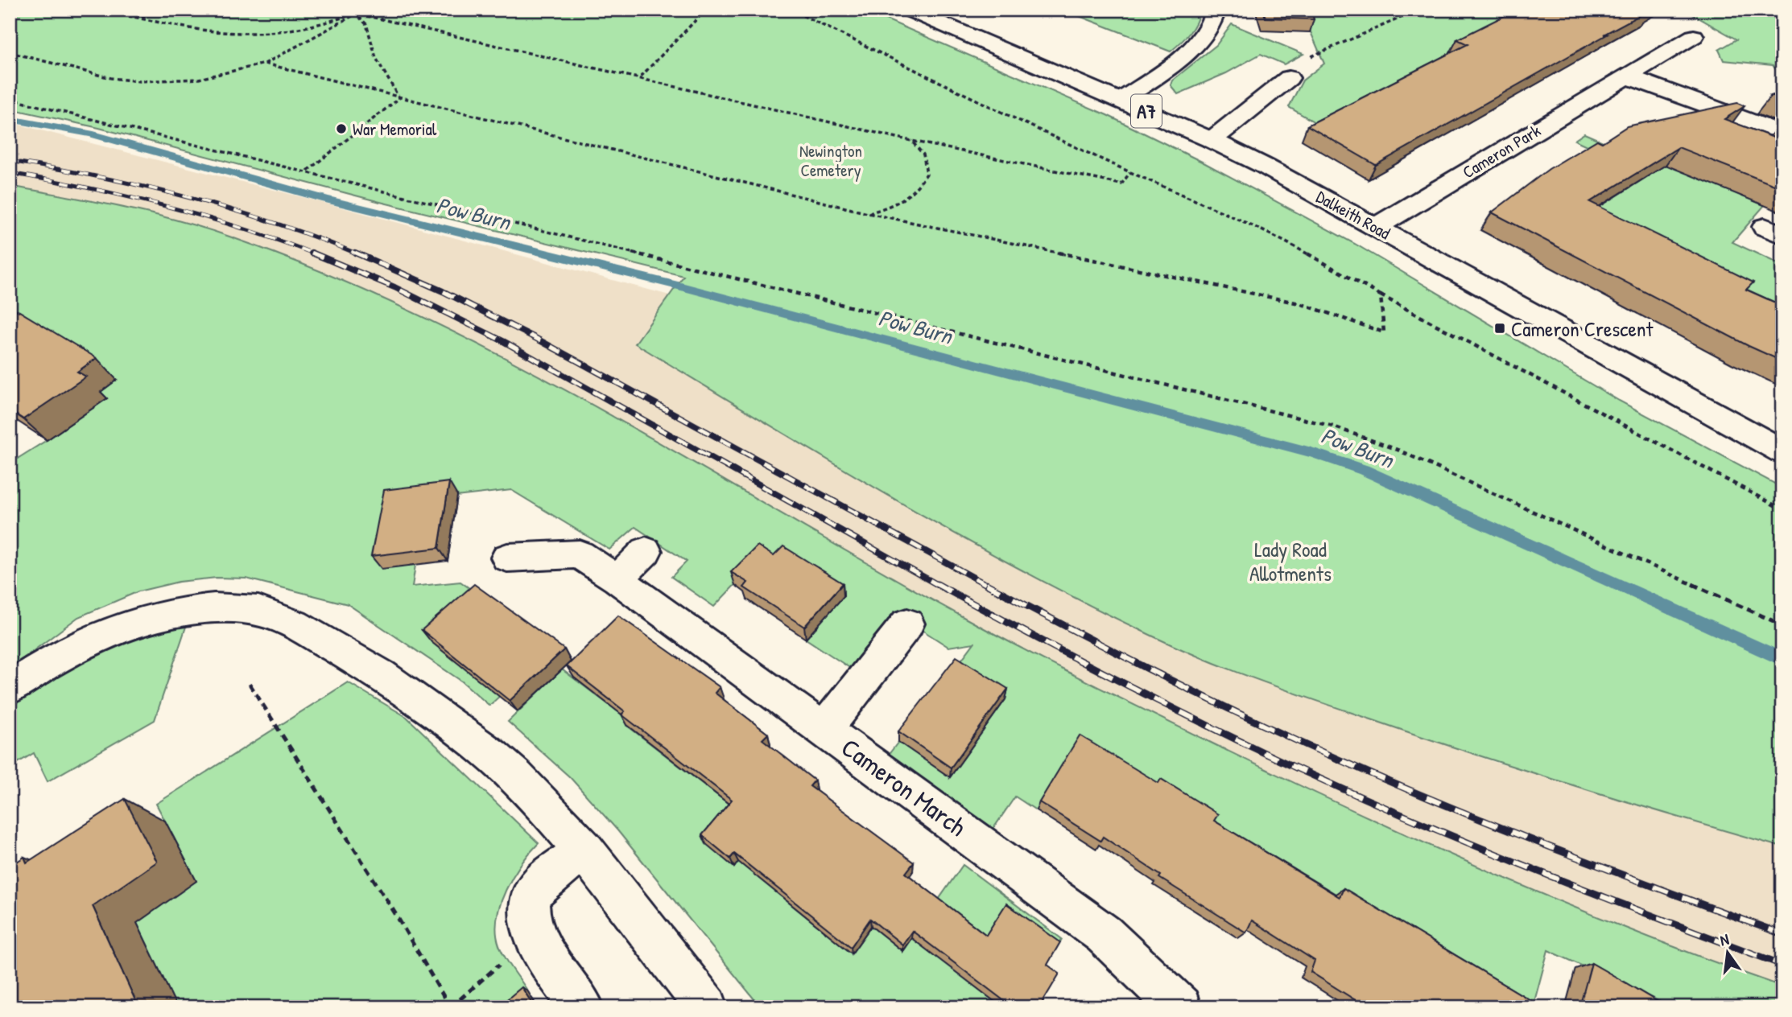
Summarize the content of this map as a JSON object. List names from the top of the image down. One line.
{"streets":{"street":["A7","Cameron Park","Dalkeith Road","Cameron March"]},"crossings":[["Cameron Park","Dalkeith Road"]],"water":["Pow Burn"],"parks":["Newington Cemetery","Lady Road Allotments"],"places":{"other":["War Memorial"],"transit":["Cameron Crescent"]},"north":"top"}
